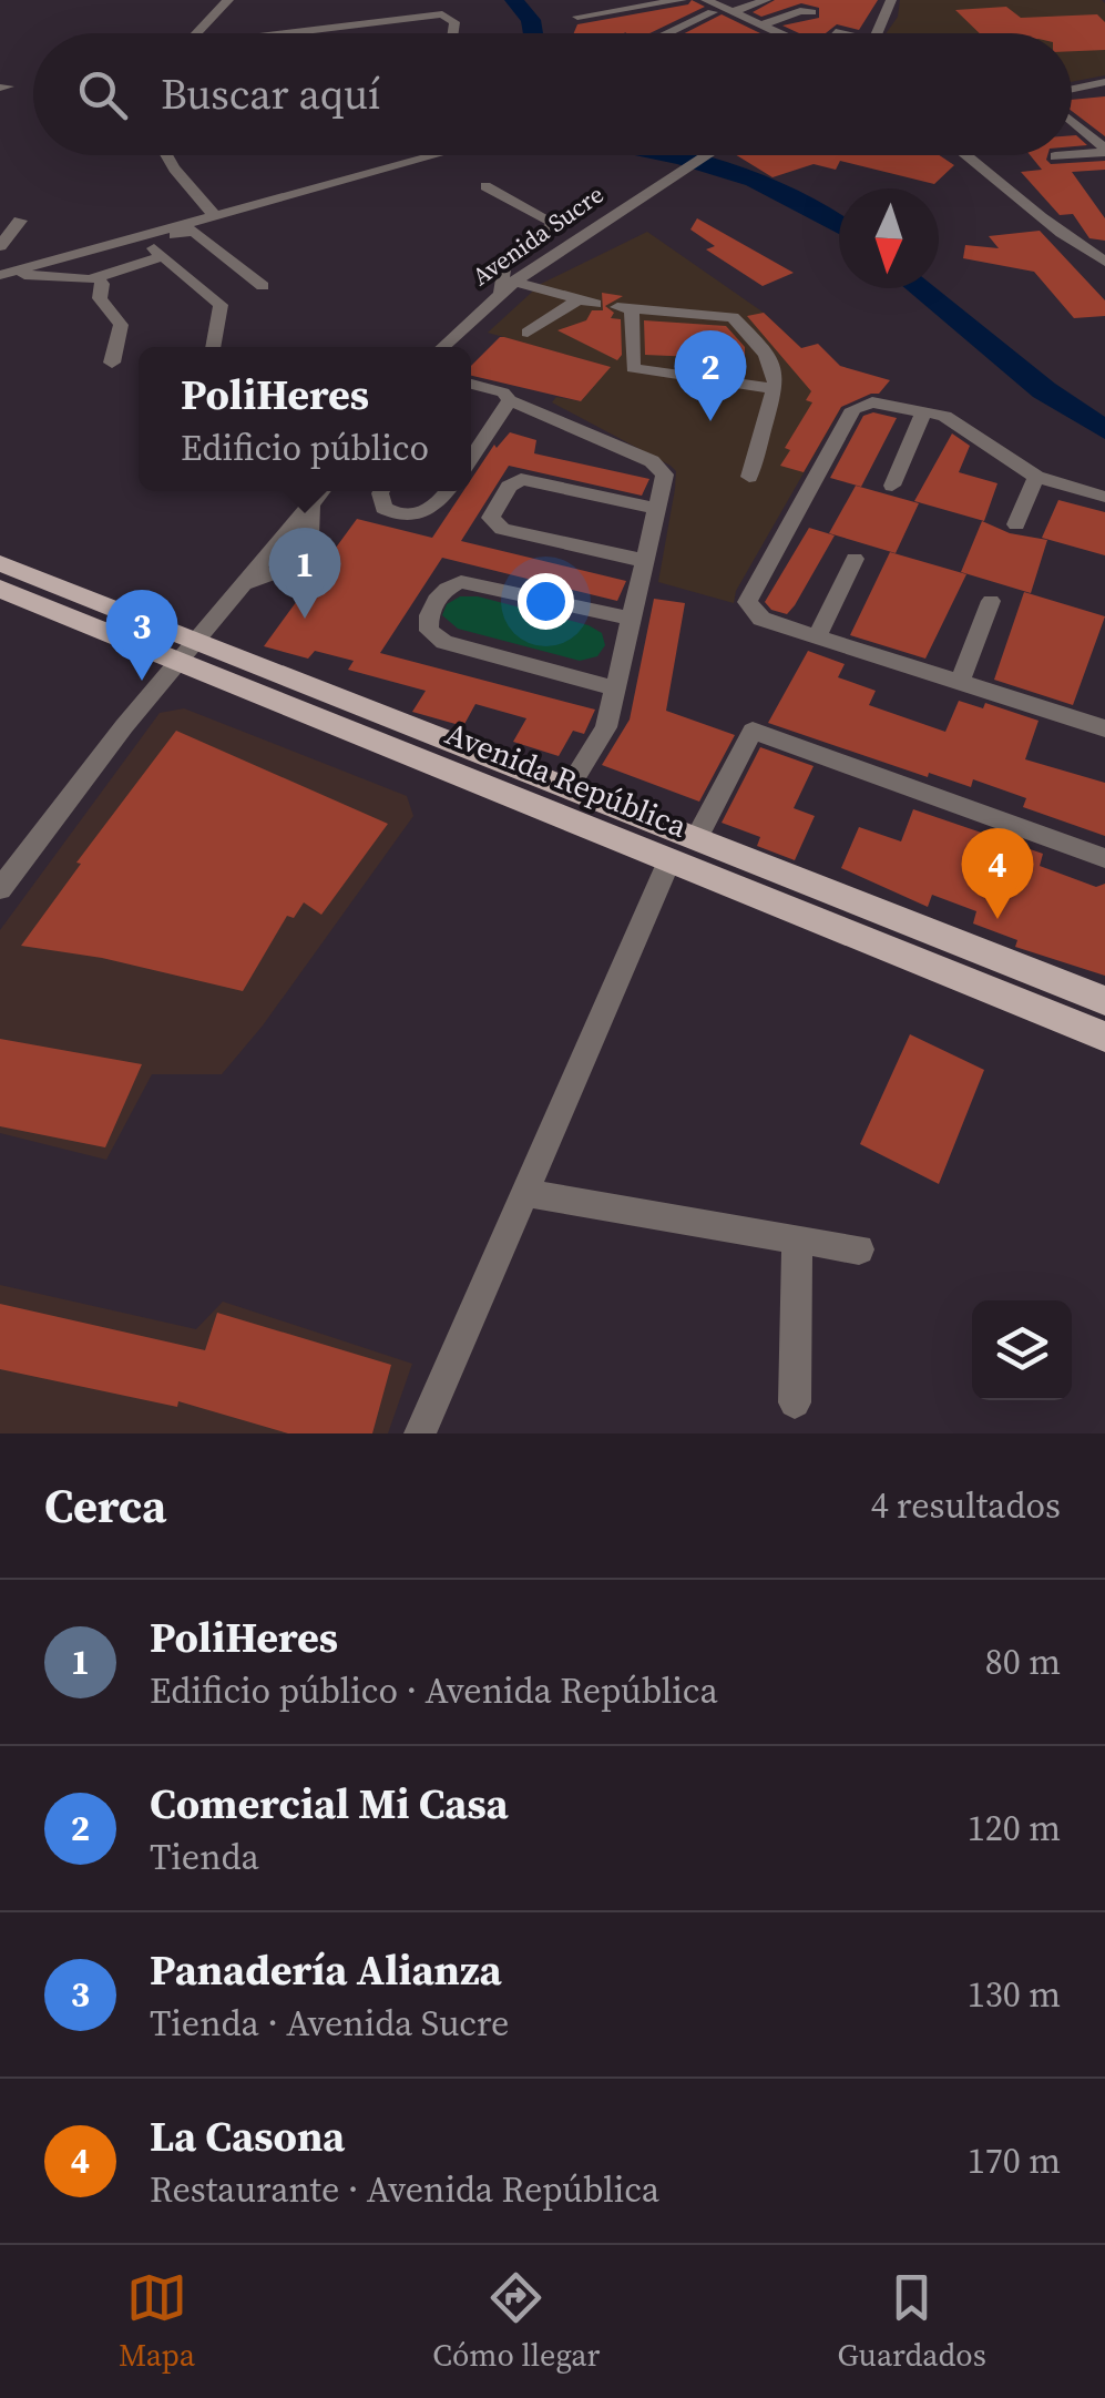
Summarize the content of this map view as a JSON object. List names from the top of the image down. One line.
{"streets":{"main road":["Avenida República"],"street":["Avenida Sucre"]},"north":"bottom","page":{"search":"Buscar aquí","pins":["2","1","3","4"],"popup":["PoliHeres","Edificio público"],"heading":["Cerca","4 resultados"],"list":[{"mark":"1","name":"PoliHeres","note":"Edificio público · Avenida República","value":"80 m"},{"mark":"2","name":"Comercial Mi Casa","note":"Tienda","value":"120 m"},{"mark":"3","name":"Panadería Alianza","note":"Tienda · Avenida Sucre","value":"130 m"},{"mark":"4","name":"La Casona","note":"Restaurante · Avenida República","value":"170 m"}],"nav":["Mapa","Cómo llegar","Guardados"]}}
